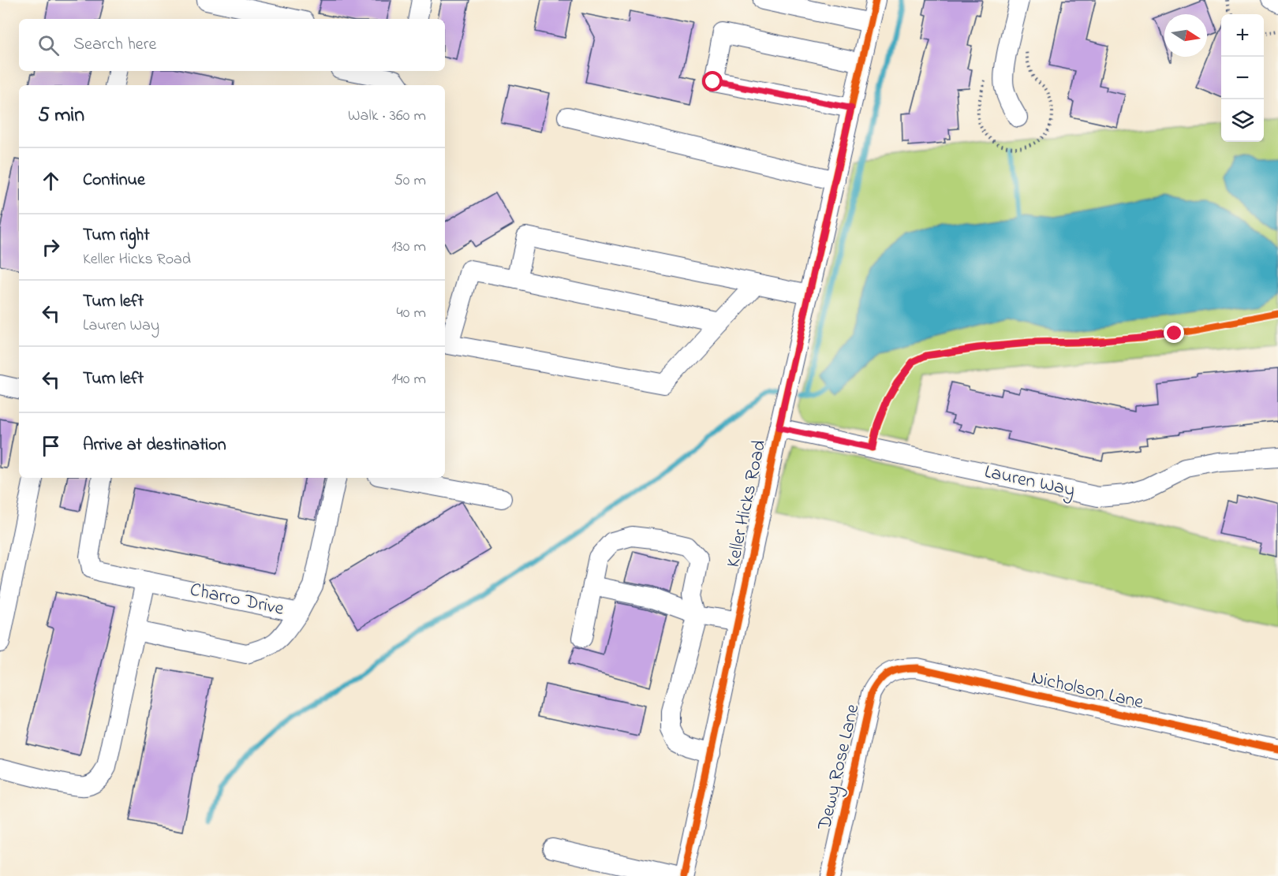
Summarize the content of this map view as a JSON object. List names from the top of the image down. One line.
{"streets":{"street":["Lauren Way","Keller Hicks Road","Charro Drive","Nicholson Lane","Dewy Rose Lane"]},"crossings":[["Lauren Way","Keller Hicks Road"],["Nicholson Lane","Dewy Rose Lane"]],"north":"right","page":{"map_buttons":["+","−"],"search":"Search here","heading":["5 min","Walk · 360 m"],"list":[["Continue","50 m"],["Turn right","Keller Hicks Road","130 m"],["Turn left","Lauren Way","40 m"],["Turn left","140 m"],"Arrive at destination"]}}
